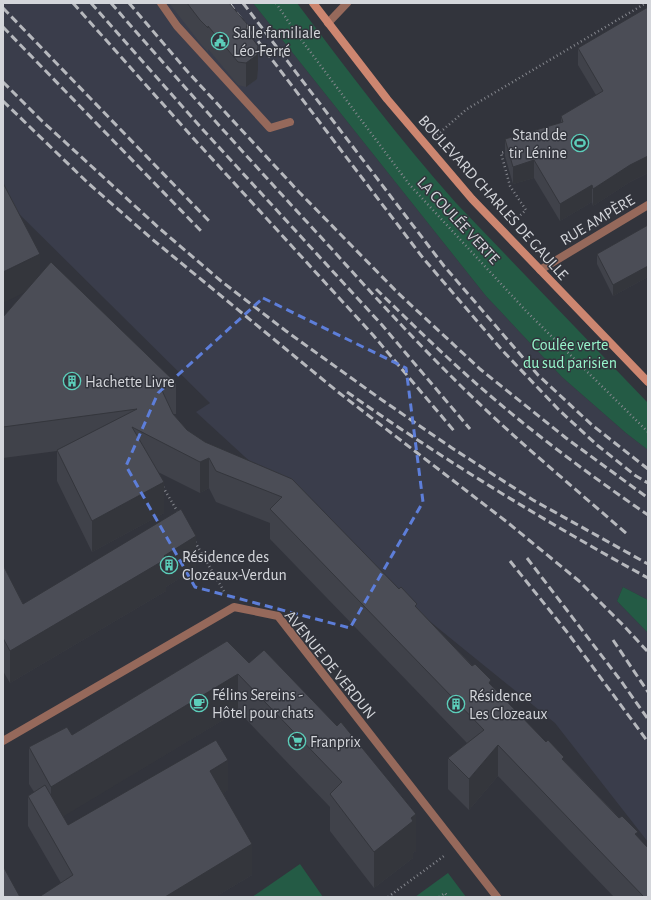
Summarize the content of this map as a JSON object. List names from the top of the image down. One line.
{"streets":{"main road":["BOULEVARD CHARLES DE GAULLE"],"street":["RUE AMPÈRE","AVENUE DE VERDUN"],"path":["LA COULÉE VERTE"]},"crossings":[["BOULEVARD CHARLES DE GAULLE","RUE AMPÈRE"]],"parks":["Coulée verte du sud parisien"],"places":{"public building":["Salle familiale Léo-Ferré"],"sports":["Stand de tir Lénine"],"building":["Hachette Livre","Résidence des Clozeaux-Verdun","Résidence Les Clozeaux"],"cafe":["Félins Sereins - Hôtel pour chats"],"supermarket":["Franprix"]}}
